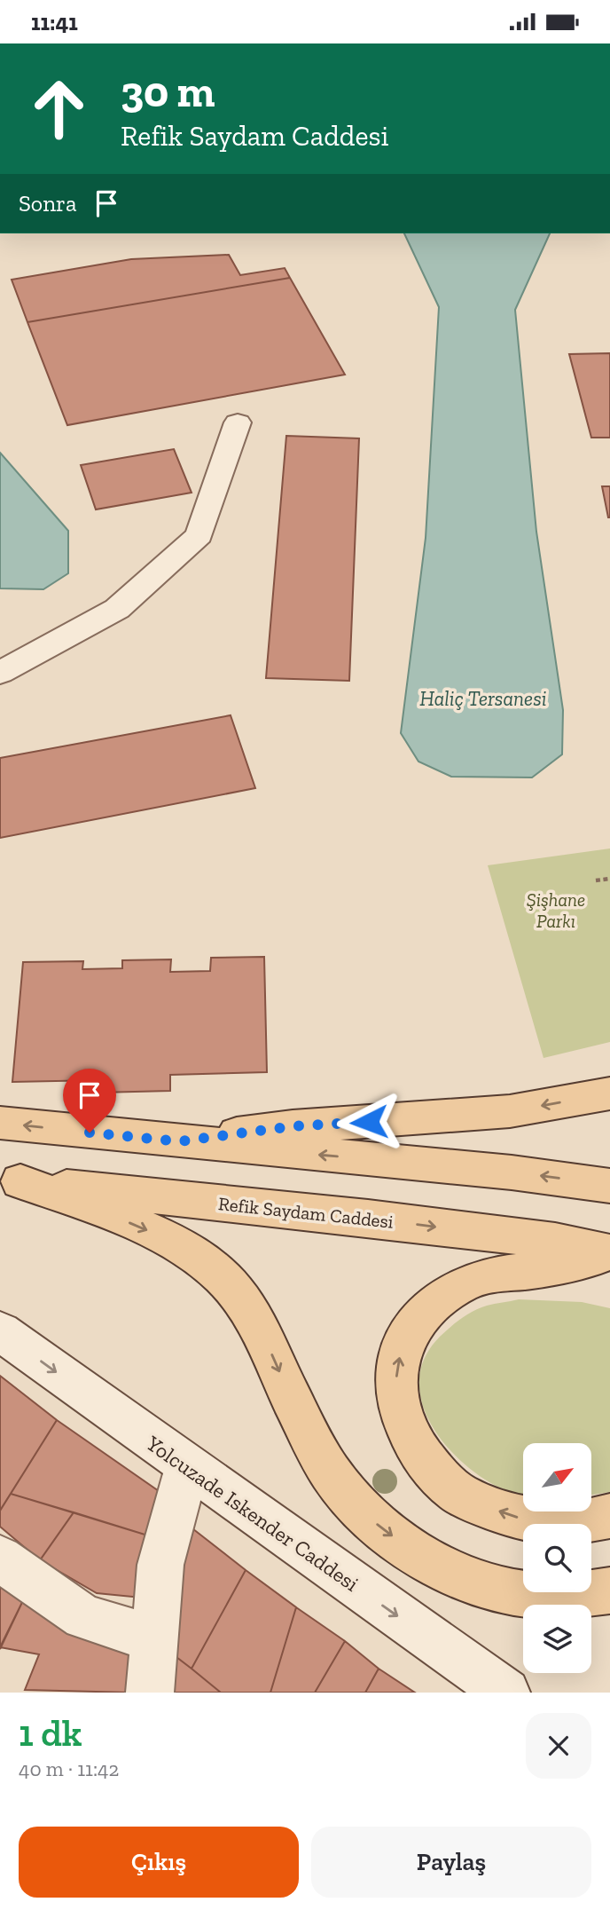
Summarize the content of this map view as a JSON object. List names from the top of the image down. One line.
{"streets":{"main road":["Refik Saydam Caddesi"],"street":["Yolcuzade Iskender Caddesi"]},"one_way":["Yolcuzade Iskender Caddesi"],"water":["Haliç Tersanesi"],"parks":["Şişhane Parkı"],"north":"top right","page":{"status":"11:41","turn":["30 m","Refik Saydam Caddesi"],"then":"Sonra","heading":["1 dk","40 m · 11:42"],"buttons":["Çıkış","Paylaş"]}}
